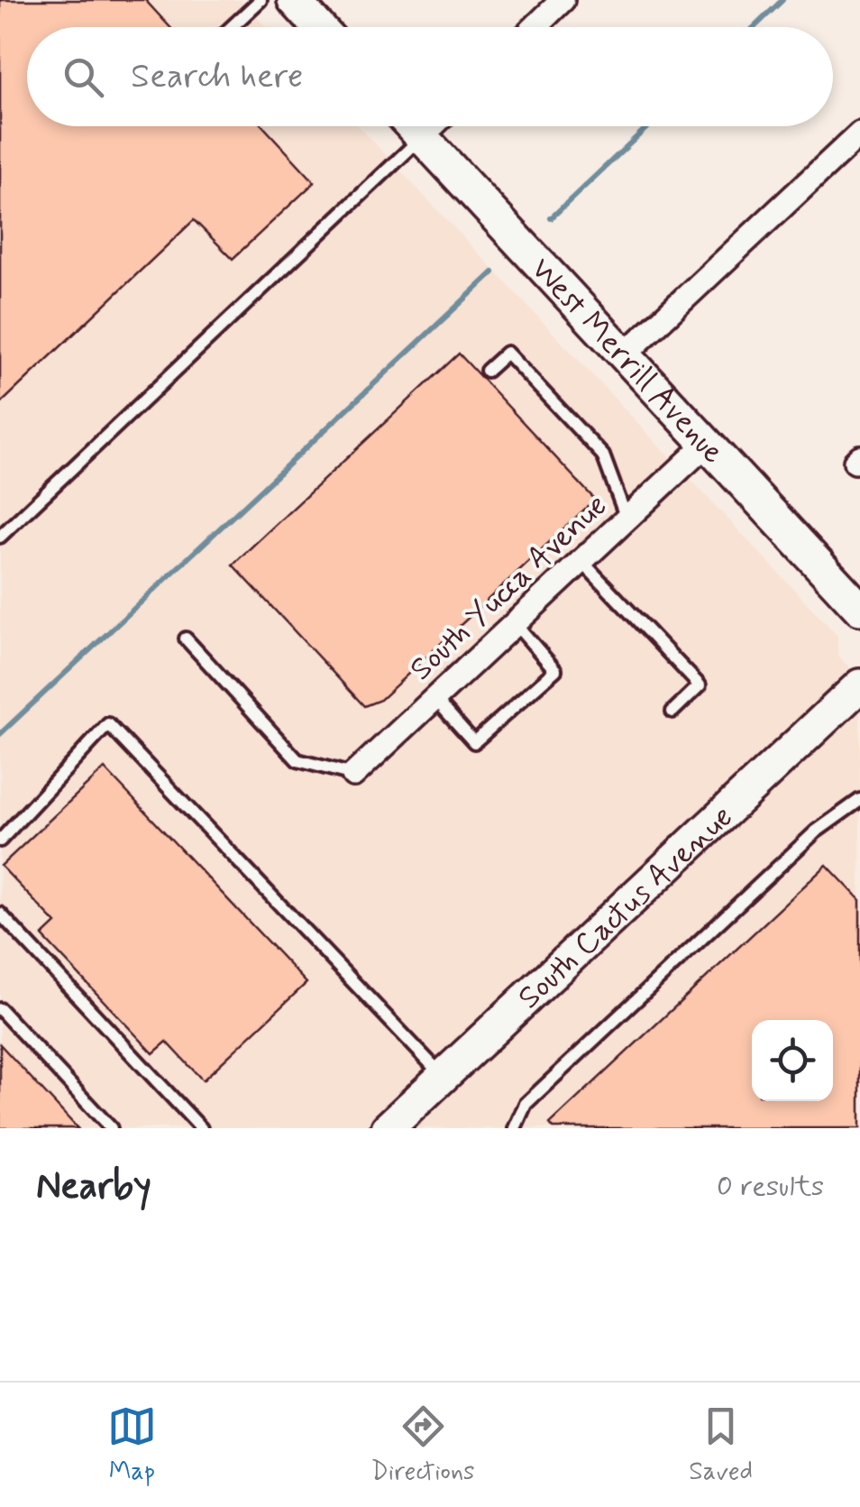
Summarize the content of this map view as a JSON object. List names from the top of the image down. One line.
{"streets":{"main road":["West Merrill Avenue","South Cactus Avenue"],"street":["South Yucca Avenue"]},"crossings":[["West Merrill Avenue","South Yucca Avenue"]],"page":{"search":"Search here","heading":["Nearby","0 results"],"nav":["Map","Directions","Saved"]}}
